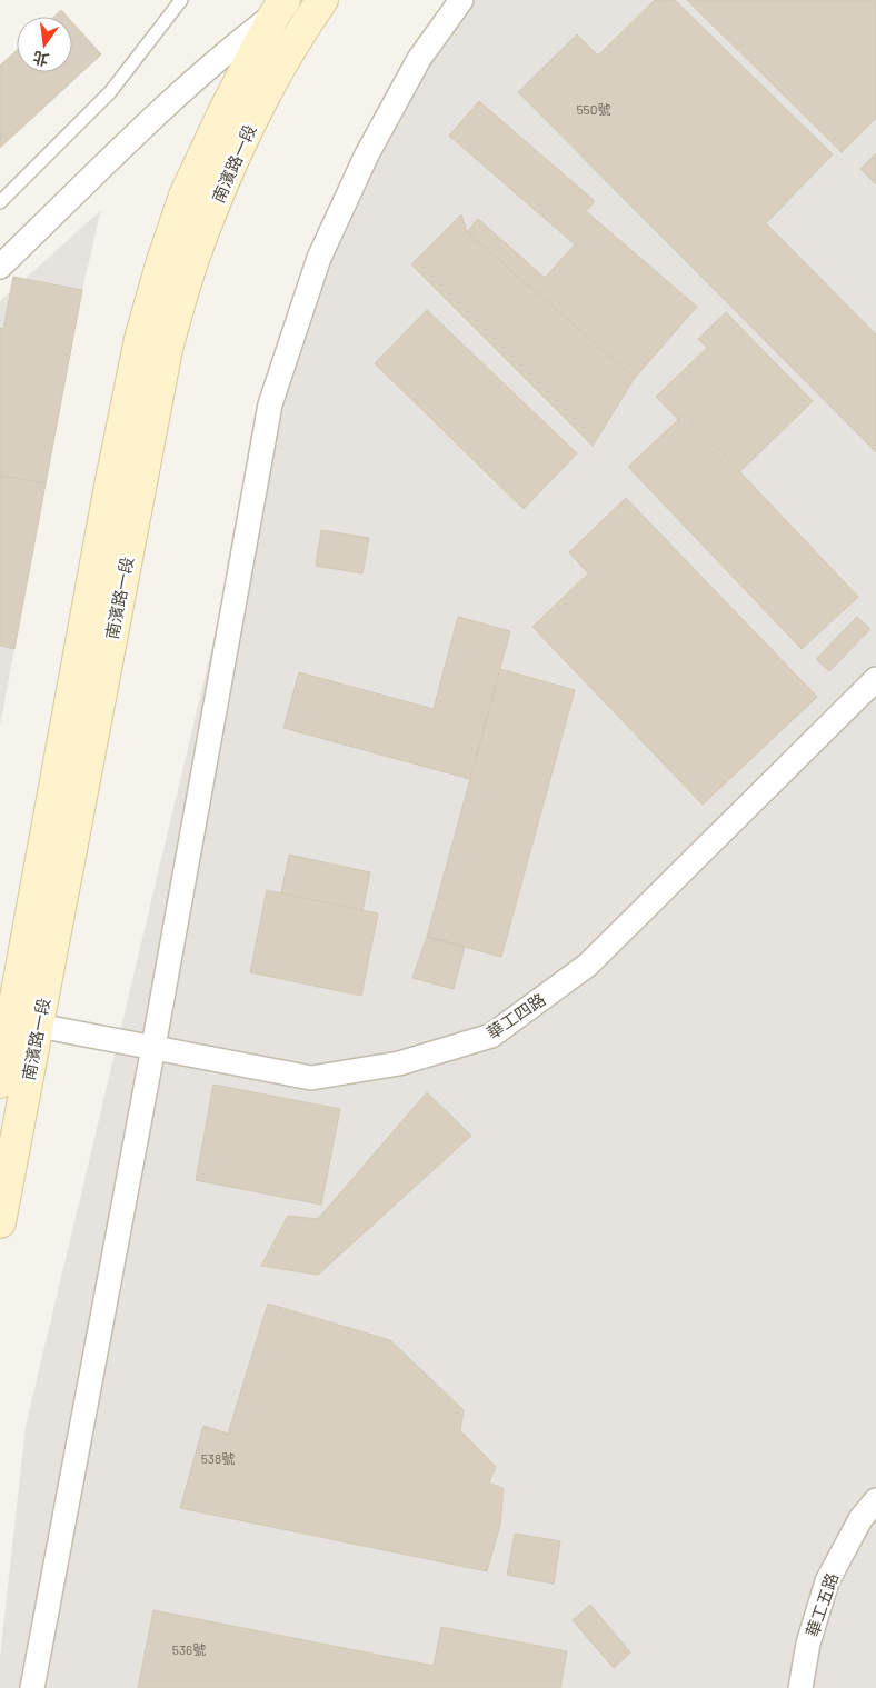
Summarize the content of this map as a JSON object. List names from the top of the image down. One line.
{"streets":{"main road":["南濱路一段"],"street":["華工四路","華工五路"]},"crossings":[["南濱路一段","華工四路"]],"house_numbers":["550號","538號","536號"],"north":"bottom"}
